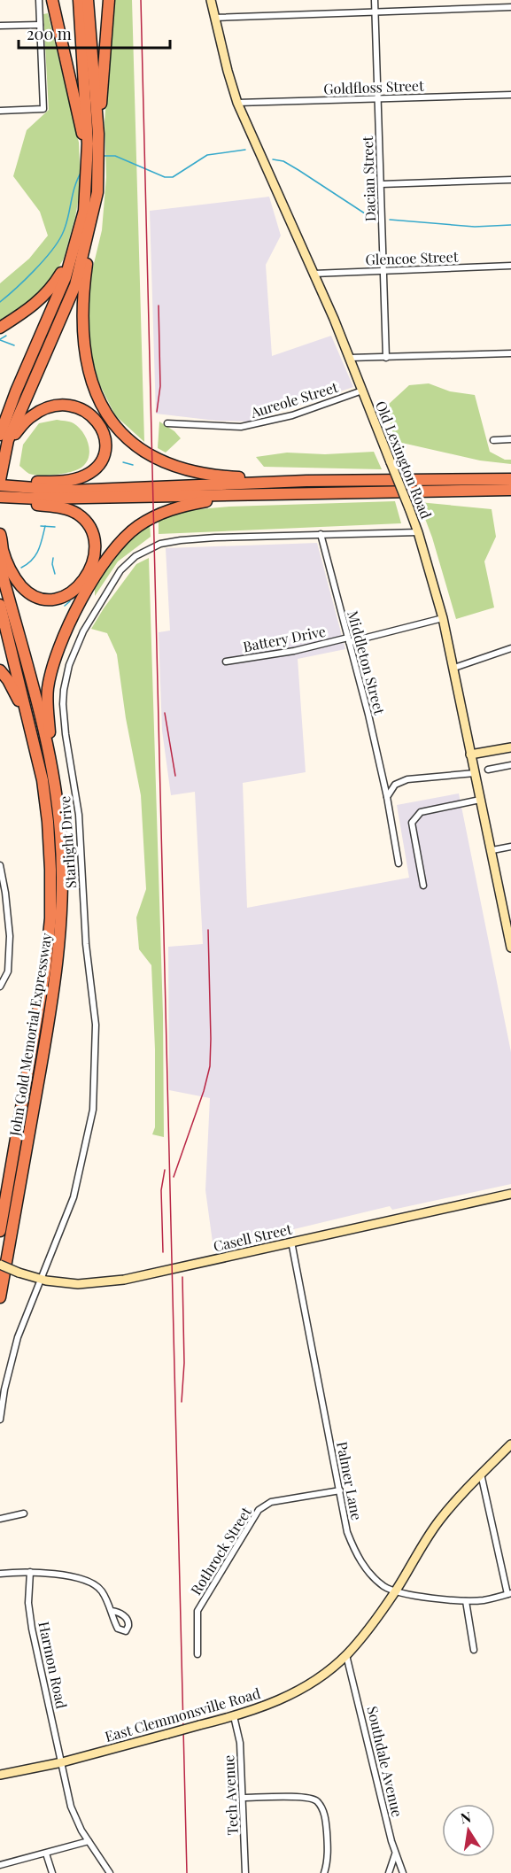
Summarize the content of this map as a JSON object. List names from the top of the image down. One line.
{"streets":{"highway":["John Gold Memorial Expressway"],"main road":["Old Lexington Road","Casell Street","East Clemmonsville Road"],"street":["Goldfloss Street","Dacian Street","Glencoe Street","Aureole Street","Battery Drive","Middleton Street","Starlight Drive","Palmer Lane","Rothrock Street","Harmon Road","Southdale Avenue","Tech Avenue"]},"crossings":[["Goldfloss Street","Dacian Street"],["Goldfloss Street","Old Lexington Road"],["Dacian Street","Glencoe Street"],["Glencoe Street","Old Lexington Road"],["Aureole Street","Old Lexington Road"],["Old Lexington Road","Battery Drive"],["Old Lexington Road","Starlight Drive"],["Battery Drive","Middleton Street"],["Middleton Street","Starlight Drive"],["Starlight Drive","Casell Street"],["Casell Street","Palmer Lane"],["Palmer Lane","Rothrock Street"],["Palmer Lane","East Clemmonsville Road"],["Harmon Road","East Clemmonsville Road"],["East Clemmonsville Road","Southdale Avenue"],["East Clemmonsville Road","Tech Avenue"]],"scale_bar":"200 m","north":"top"}
